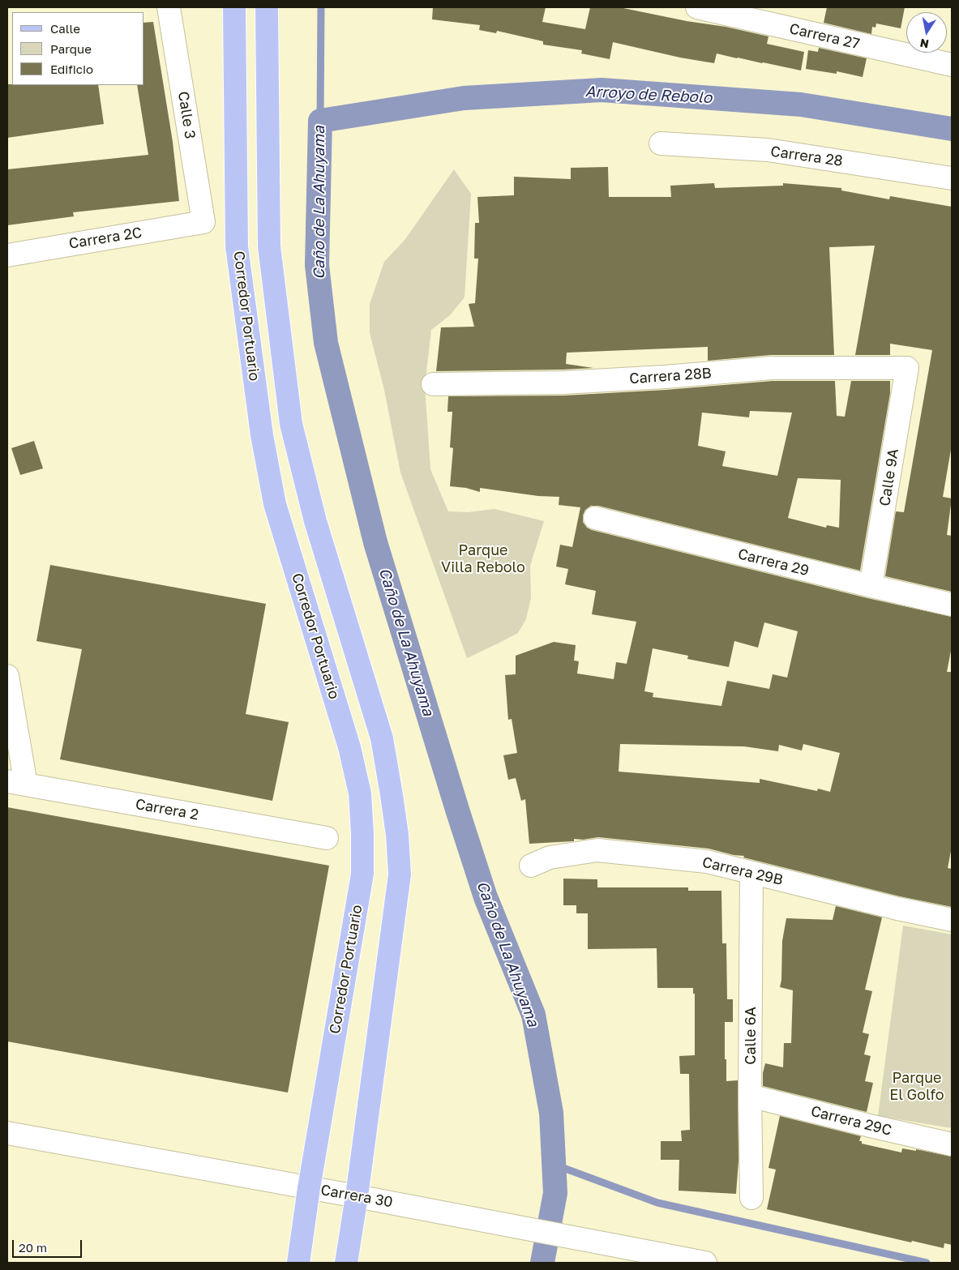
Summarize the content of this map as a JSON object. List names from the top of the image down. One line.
{"streets":{"main road":["Corredor Portuario"],"street":["Carrera 27","Calle 3","Carrera 28","Carrera 2C","Carrera 28B","Calle 9A","Carrera 29","Carrera 2","Carrera 29B","Calle 6A","Carrera 29C","Carrera 30"]},"crossings":[["Calle 3","Carrera 2C"],["Corredor Portuario","Carrera 30"],["Carrera 28B","Calle 9A"],["Calle 9A","Carrera 29"],["Carrera 29B","Calle 6A"],["Calle 6A","Carrera 29C"]],"water":["Arroyo de Rebolo","Caño de La Ahuyama"],"parks":["Parque Villa Rebolo","Parque El Golfo"],"legend":["Calle","Parque","Edificio"],"scale_bar":"20 m","north":"bottom"}
